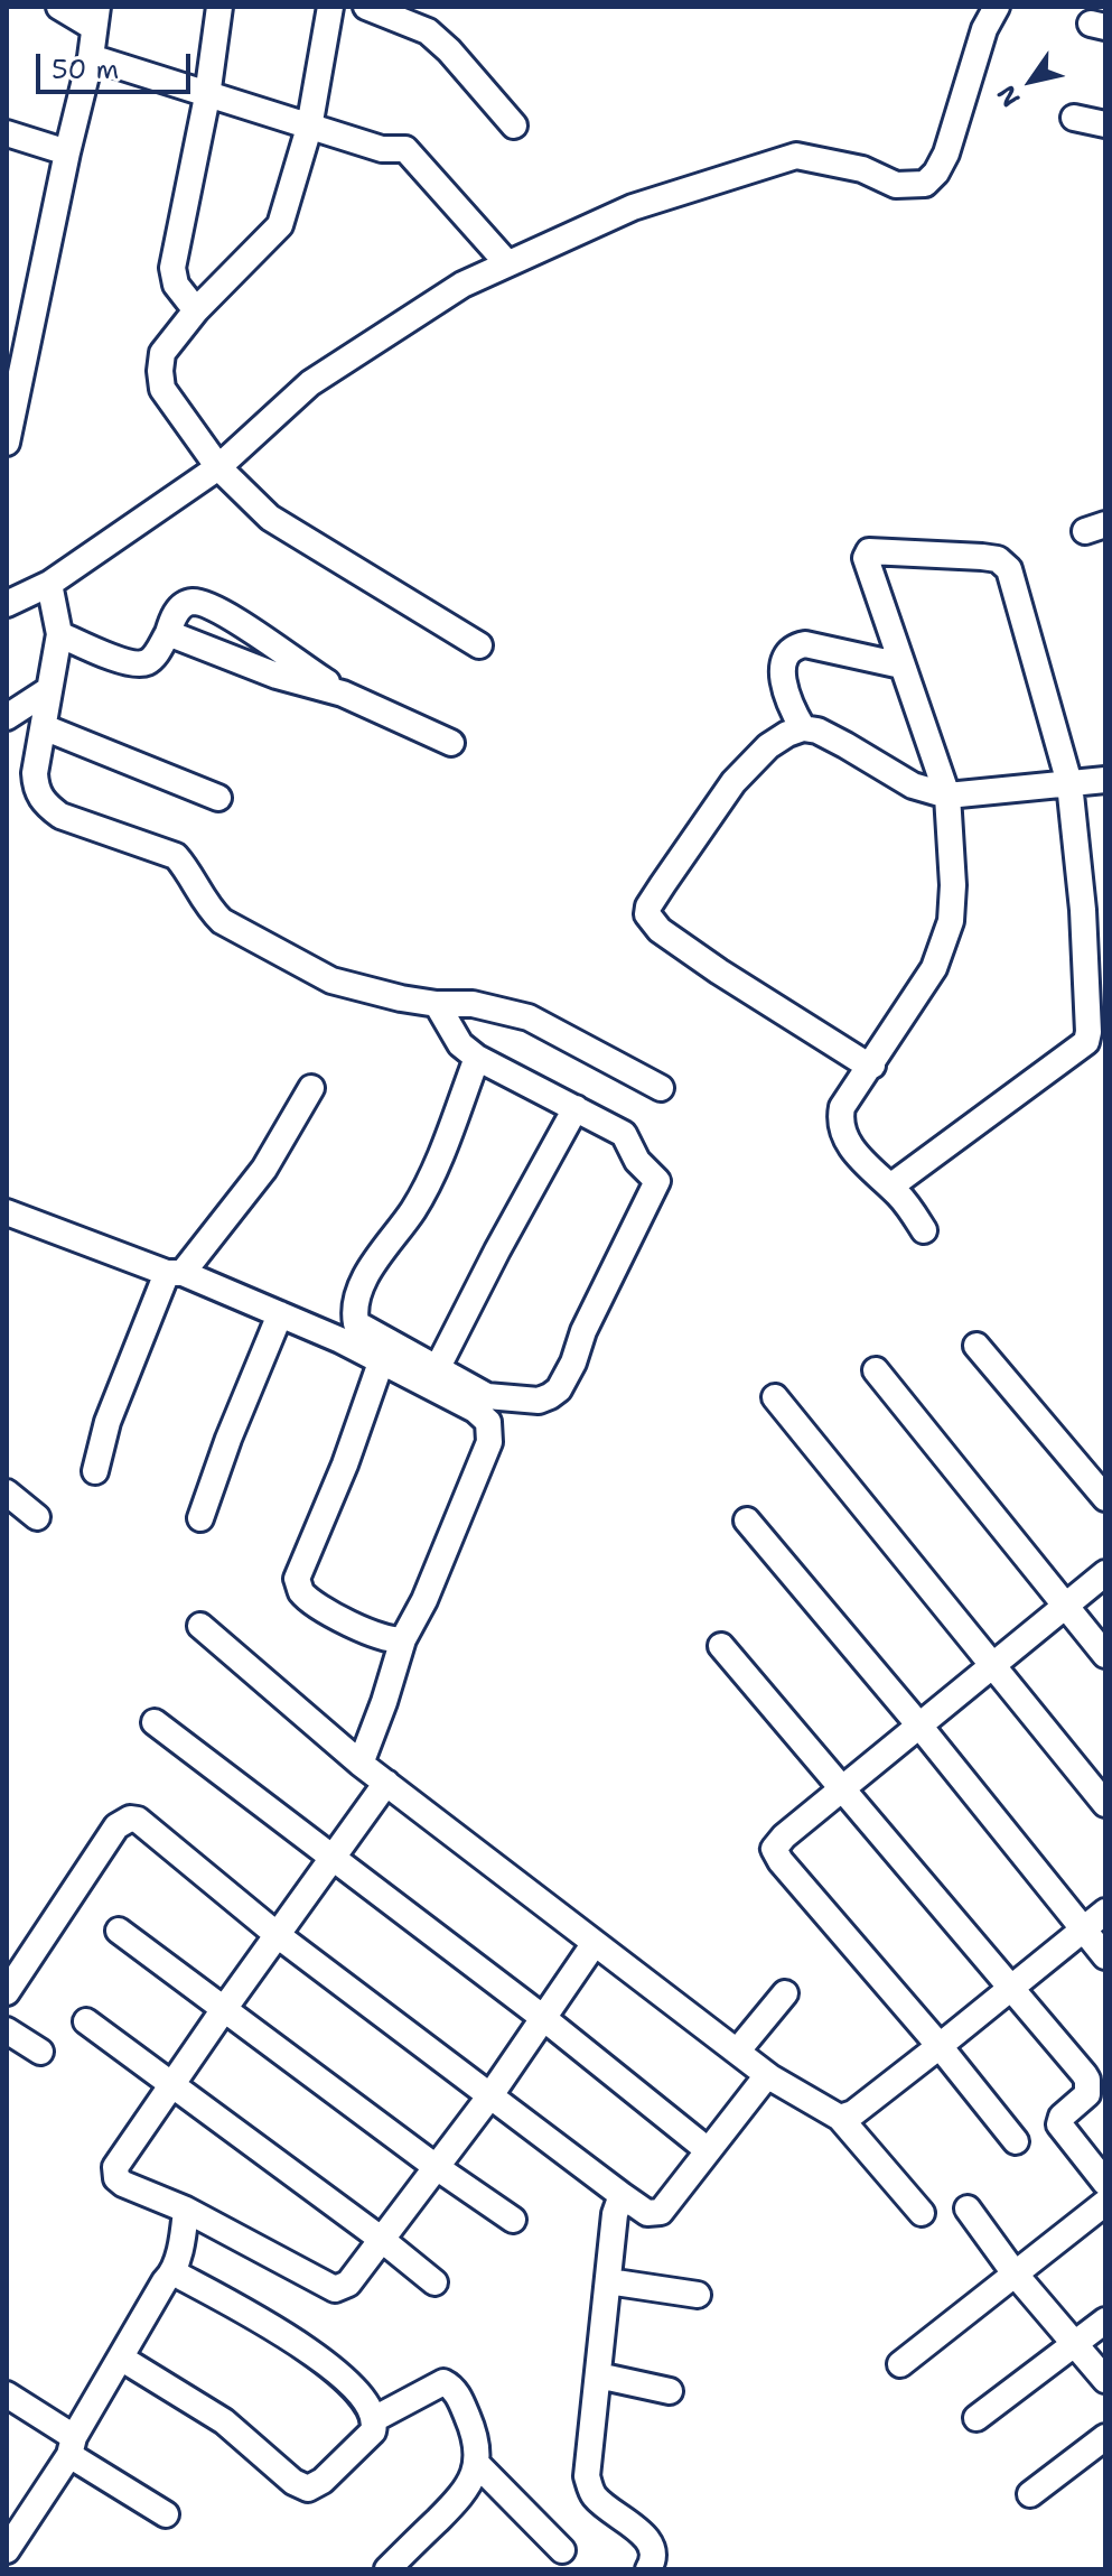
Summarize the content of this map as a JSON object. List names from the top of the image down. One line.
{"scale_bar":"50 m","north":"bottom left"}
